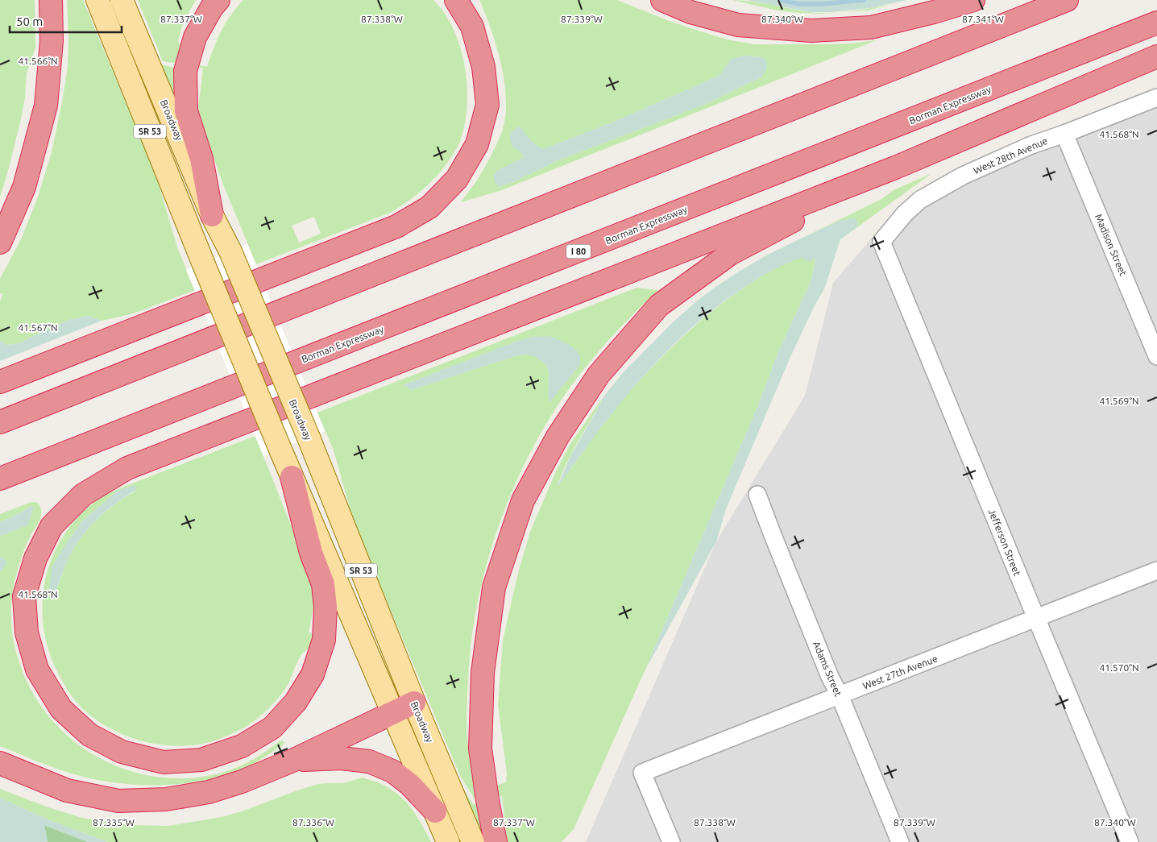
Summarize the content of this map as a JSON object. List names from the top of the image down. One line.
{"streets":{"highway":["Borman Expressway","I 80"],"main road":["Broadway","SR 53"],"street":["West 28th Avenue","Madison Street","Jefferson Street","Adams Street","West 27th Avenue"]},"crossings":[["West 28th Avenue","Madison Street"],["West 28th Avenue","Jefferson Street"],["Jefferson Street","West 27th Avenue"],["Adams Street","West 27th Avenue"]],"scale_bar":"50 m","coordinates":["87.339°W","87.337°W","87.338°W","87.340°W","87.341°W","41.566°N","41.568°N","41.567°N","41.569°N","41.570°N","87.335°W","87.336°W"]}
